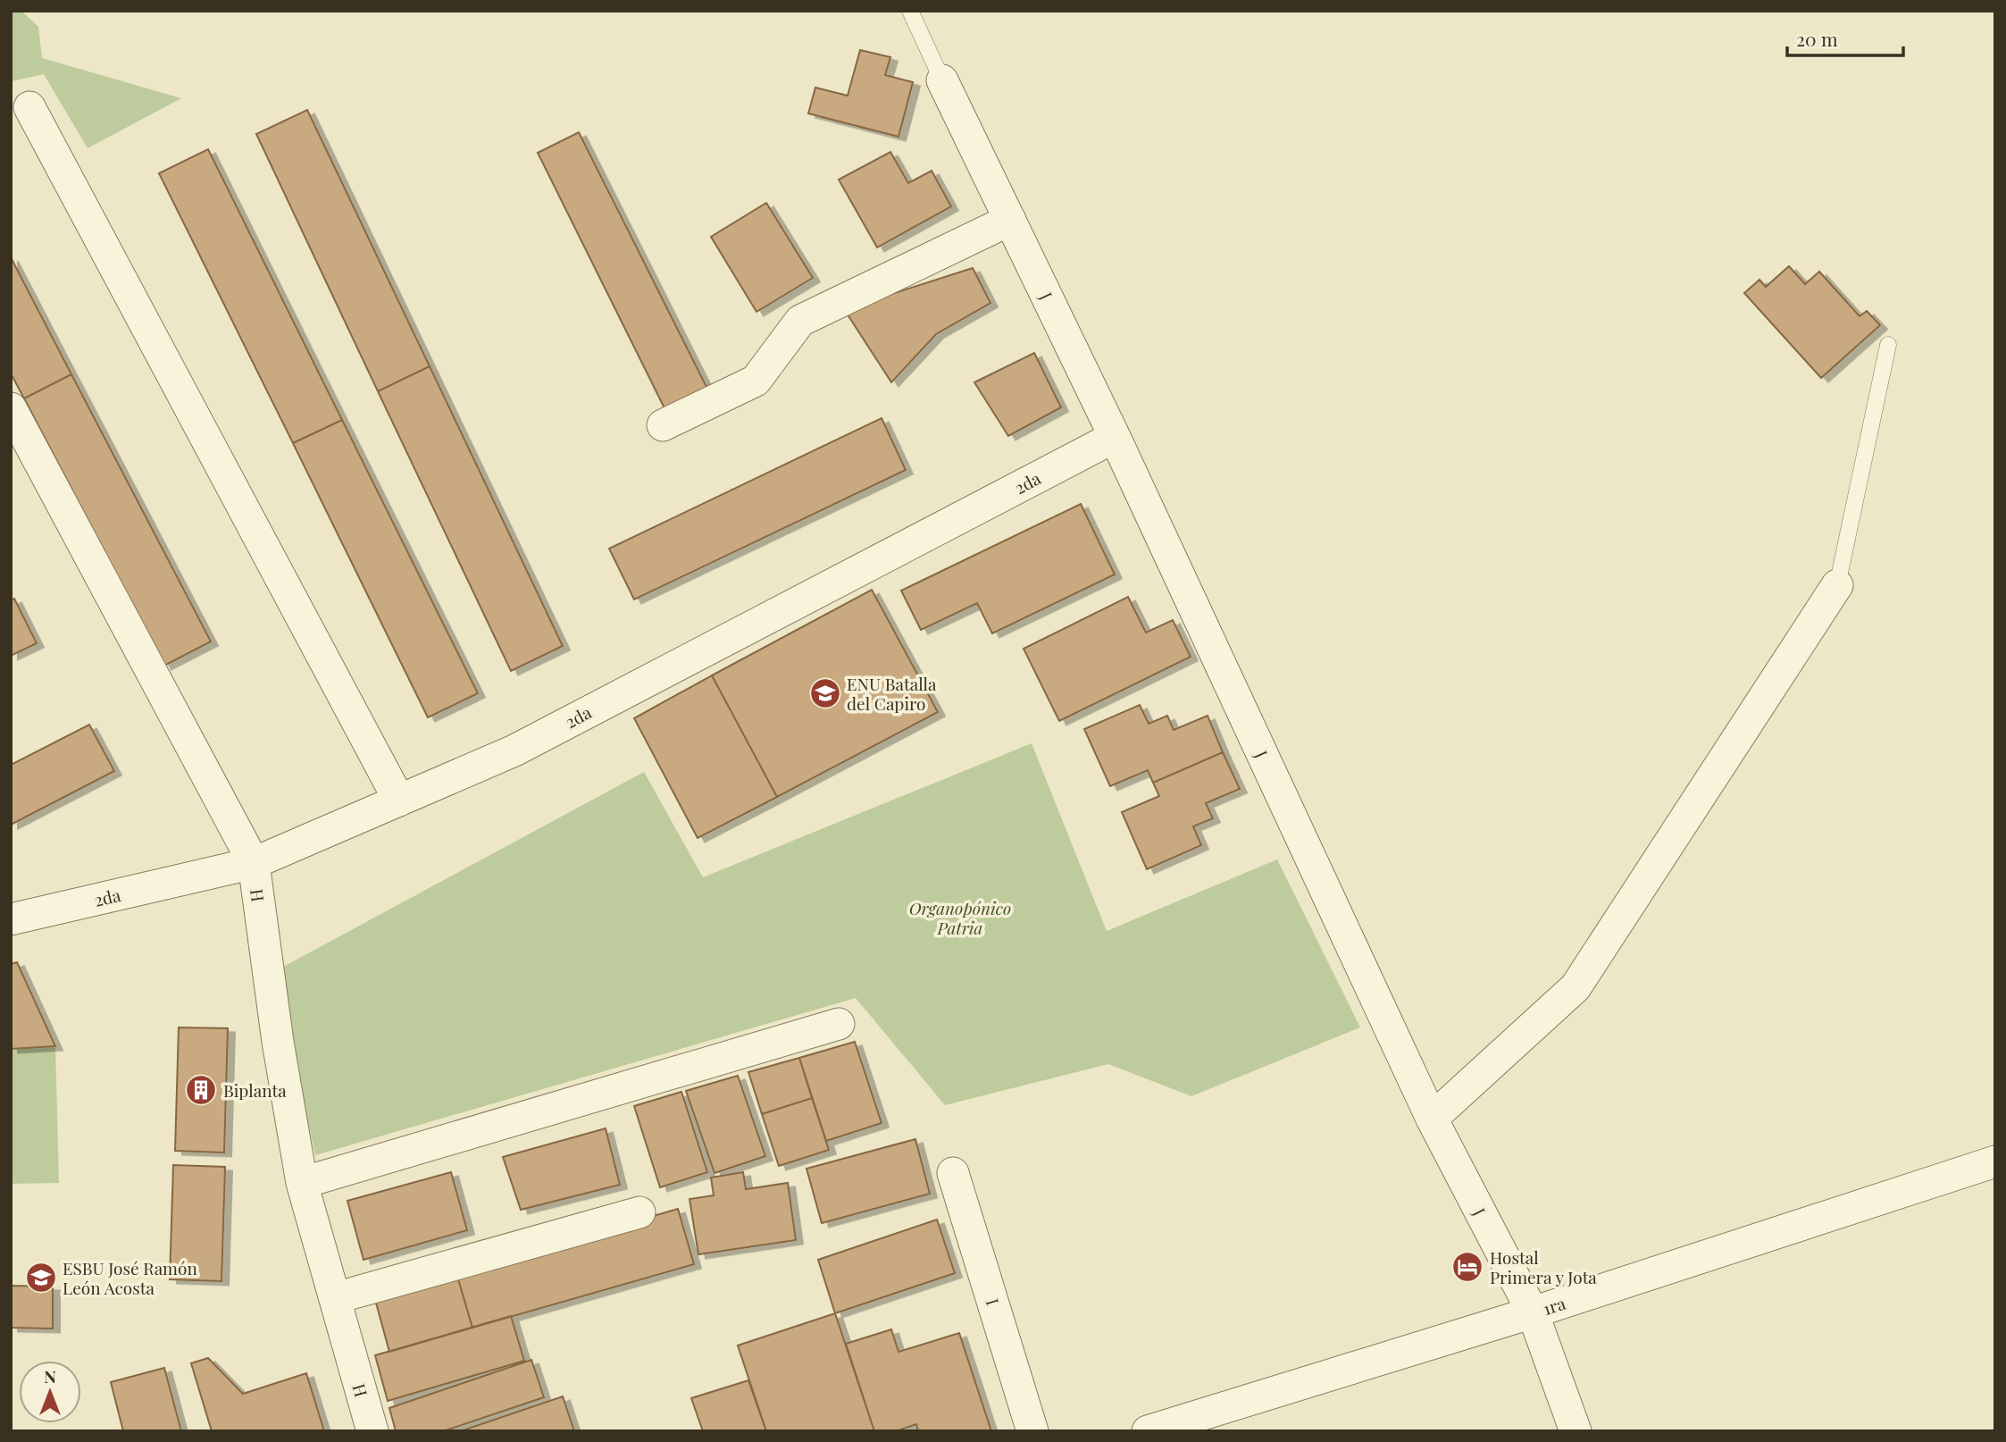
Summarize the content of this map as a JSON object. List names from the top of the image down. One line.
{"streets":{"street":["J","2da","H","I","1ra"]},"crossings":[["J","2da"],["J","1ra"],["2da","H"]],"parks":["Organopónico Patria"],"places":{"school or university":["ENU Batalla del Capiro","ESBU José Ramón León Acosta"],"building":["Biplanta"],"hotel":["Hostal Primera y Jota"]},"scale_bar":"20 m","north":"top"}
